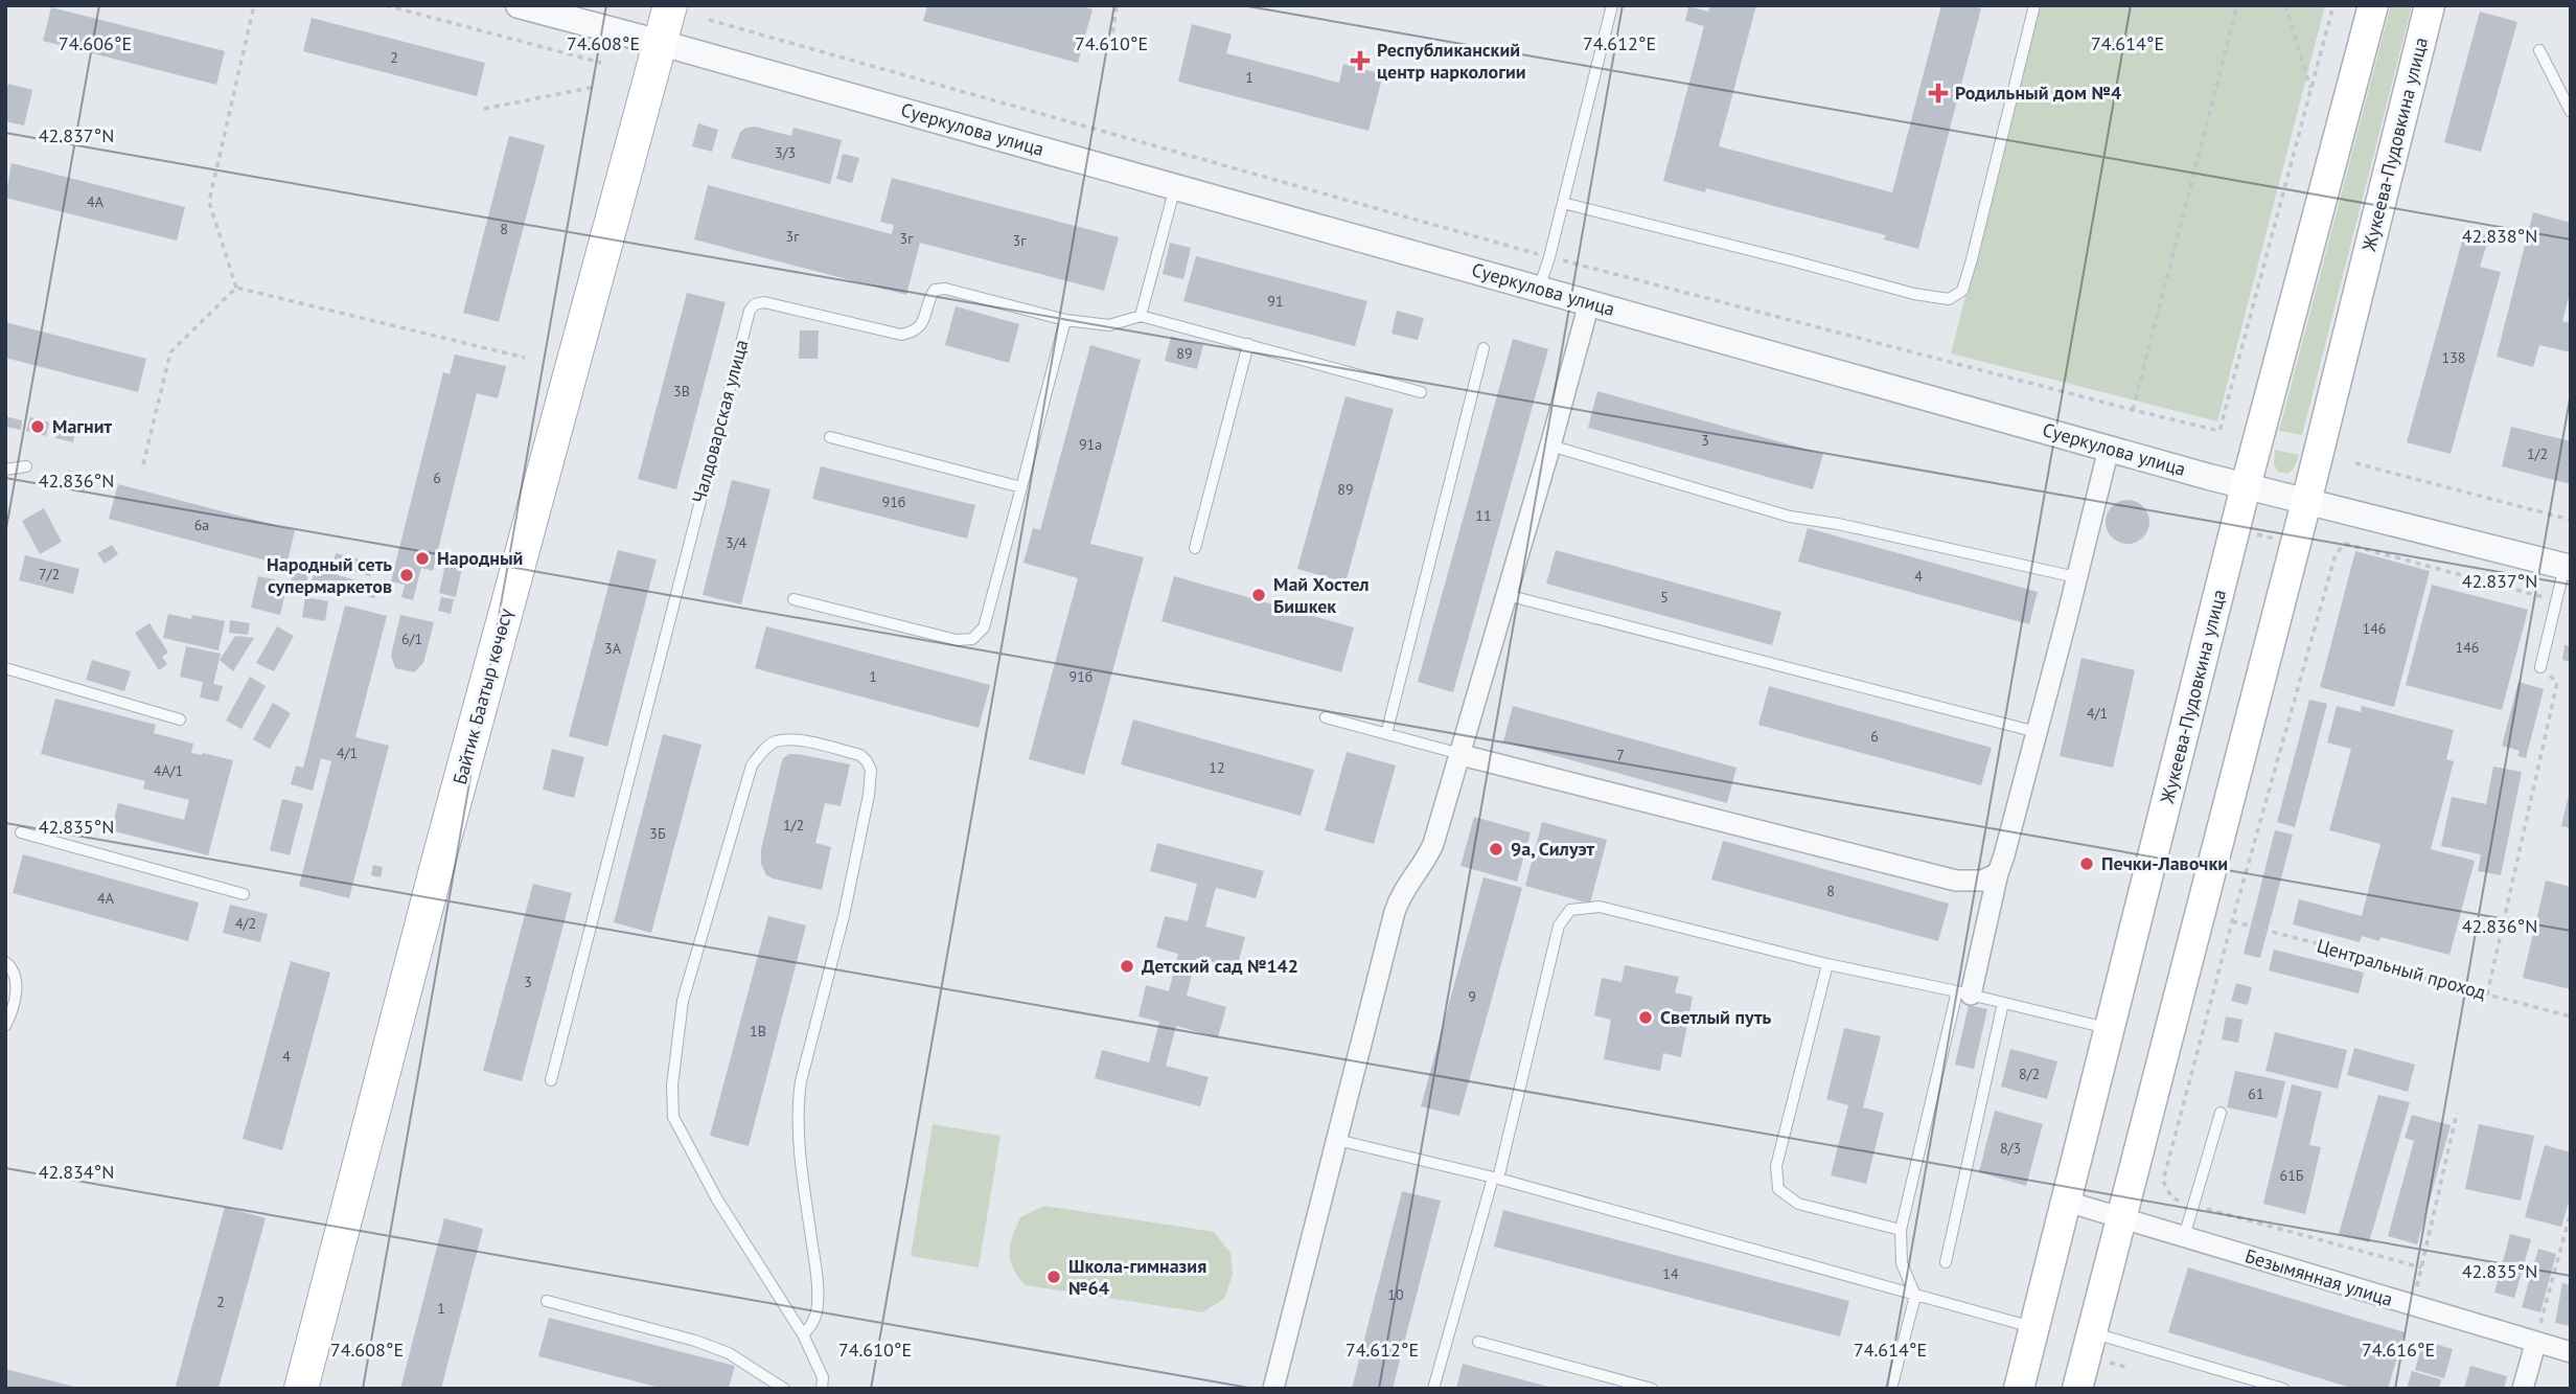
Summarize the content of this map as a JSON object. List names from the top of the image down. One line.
{"streets":{"main road":["Жукеева-Пудовкина улица","Байтик Баатыр көчөсү"],"street":["Суеркулова улица","Безымянная улица"],"lane":["Чалдоварская улица"],"path":["Центральный проход"]},"crossings":[["Суеркулова улица","Жукеева-Пудовкина улица"],["Суеркулова улица","Байтик Баатыр көчөсү"],["Жукеева-Пудовкина улица","Безымянная улица"]],"places":{"health":["Республиканский центр наркологии","Родильный дом №4"],"other":["Магнит","Народный","Народный сеть супермаркетов","Май Хостел Бишкек","9а, Силуэт","Печки-Лавочки","Детский сад №142","Светлый путь","Школа-гимназия №64"]},"house_numbers":["2","1","3/3","4А","8","3г","3г","3г","91","89","138","3В","3","91а","1/2","6","89","91б","11","6a","3/4","7/2","4","5","146","6/1","146","3А","1","91б","4/1","6","4/1","7","12","4А/1","1/2","3Б","8","4А","4/2","3","9","1В","4","8/2","61","8/3","61Б","14","10","2","1"],"coordinates":["74.608°E","74.610°E","74.612°E","74.614°E","74.606°E","42.837°N","42.838°N","42.836°N","42.835°N","42.834°N","74.616°E"]}
